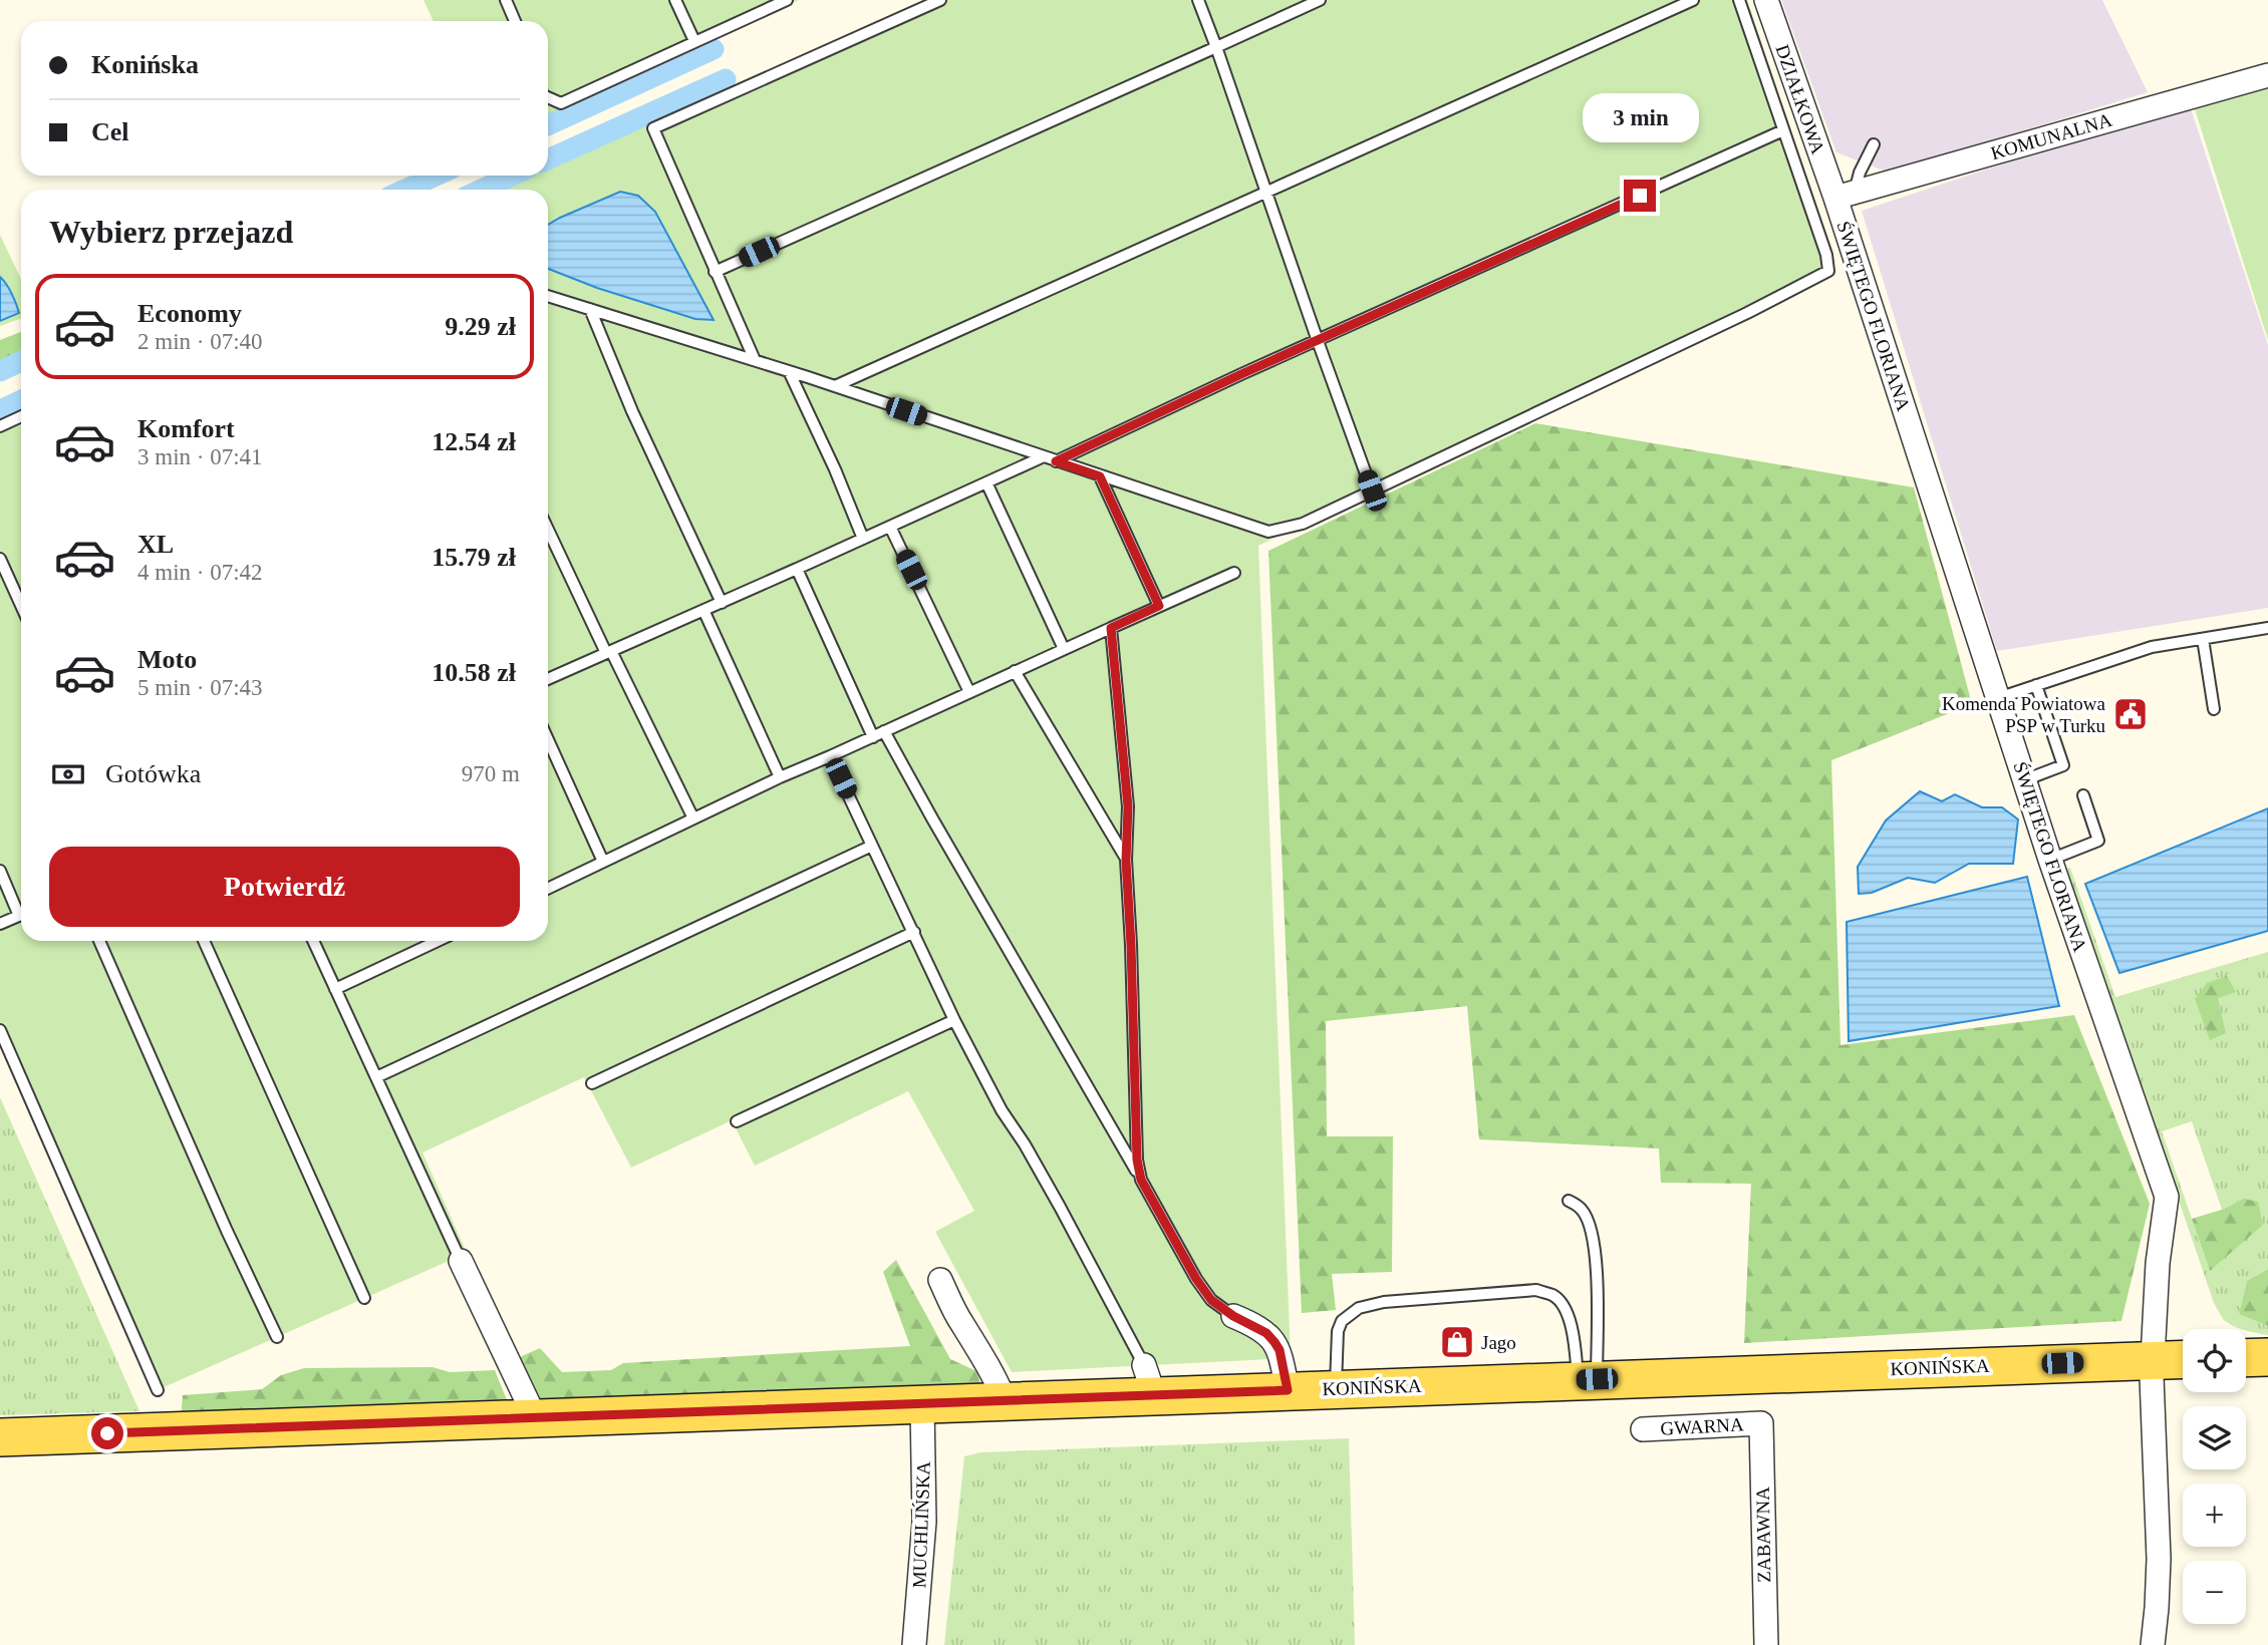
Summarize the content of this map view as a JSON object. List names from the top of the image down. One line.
{"streets":{"main road":["KONIŃSKA"],"street":["DZIAŁKOWA","KOMUNALNA","ŚWIĘTEGO FLORIANA","GWARNA","MUCHLIŃSKA","ZABAWNA"]},"crossings":[["DZIAŁKOWA","KOMUNALNA"],["DZIAŁKOWA","ŚWIĘTEGO FLORIANA"],["KOMUNALNA","ŚWIĘTEGO FLORIANA"],["ŚWIĘTEGO FLORIANA","KONIŃSKA"],["KONIŃSKA","MUCHLIŃSKA"],["GWARNA","ZABAWNA"]],"places":{"public building":["Komenda Powiatowa PSP w Turku"],"shop":["Jago"]},"page":{"banner":["Konińska","Cel"],"bubble":"3 min","heading":"Wybierz przejazd","list":[{"name":"Economy","note":"2 min · 07:40","value":"9.29 zł"},{"name":"Komfort","note":"3 min · 07:41","value":"12.54 zł"},{"name":"XL","note":"4 min · 07:42","value":"15.79 zł"},{"name":"Moto","note":"5 min · 07:43","value":"10.58 zł"}],"pay":["Gotówka","970 m"],"buttons":"Potwierdź","map_buttons":["+","−"]}}
